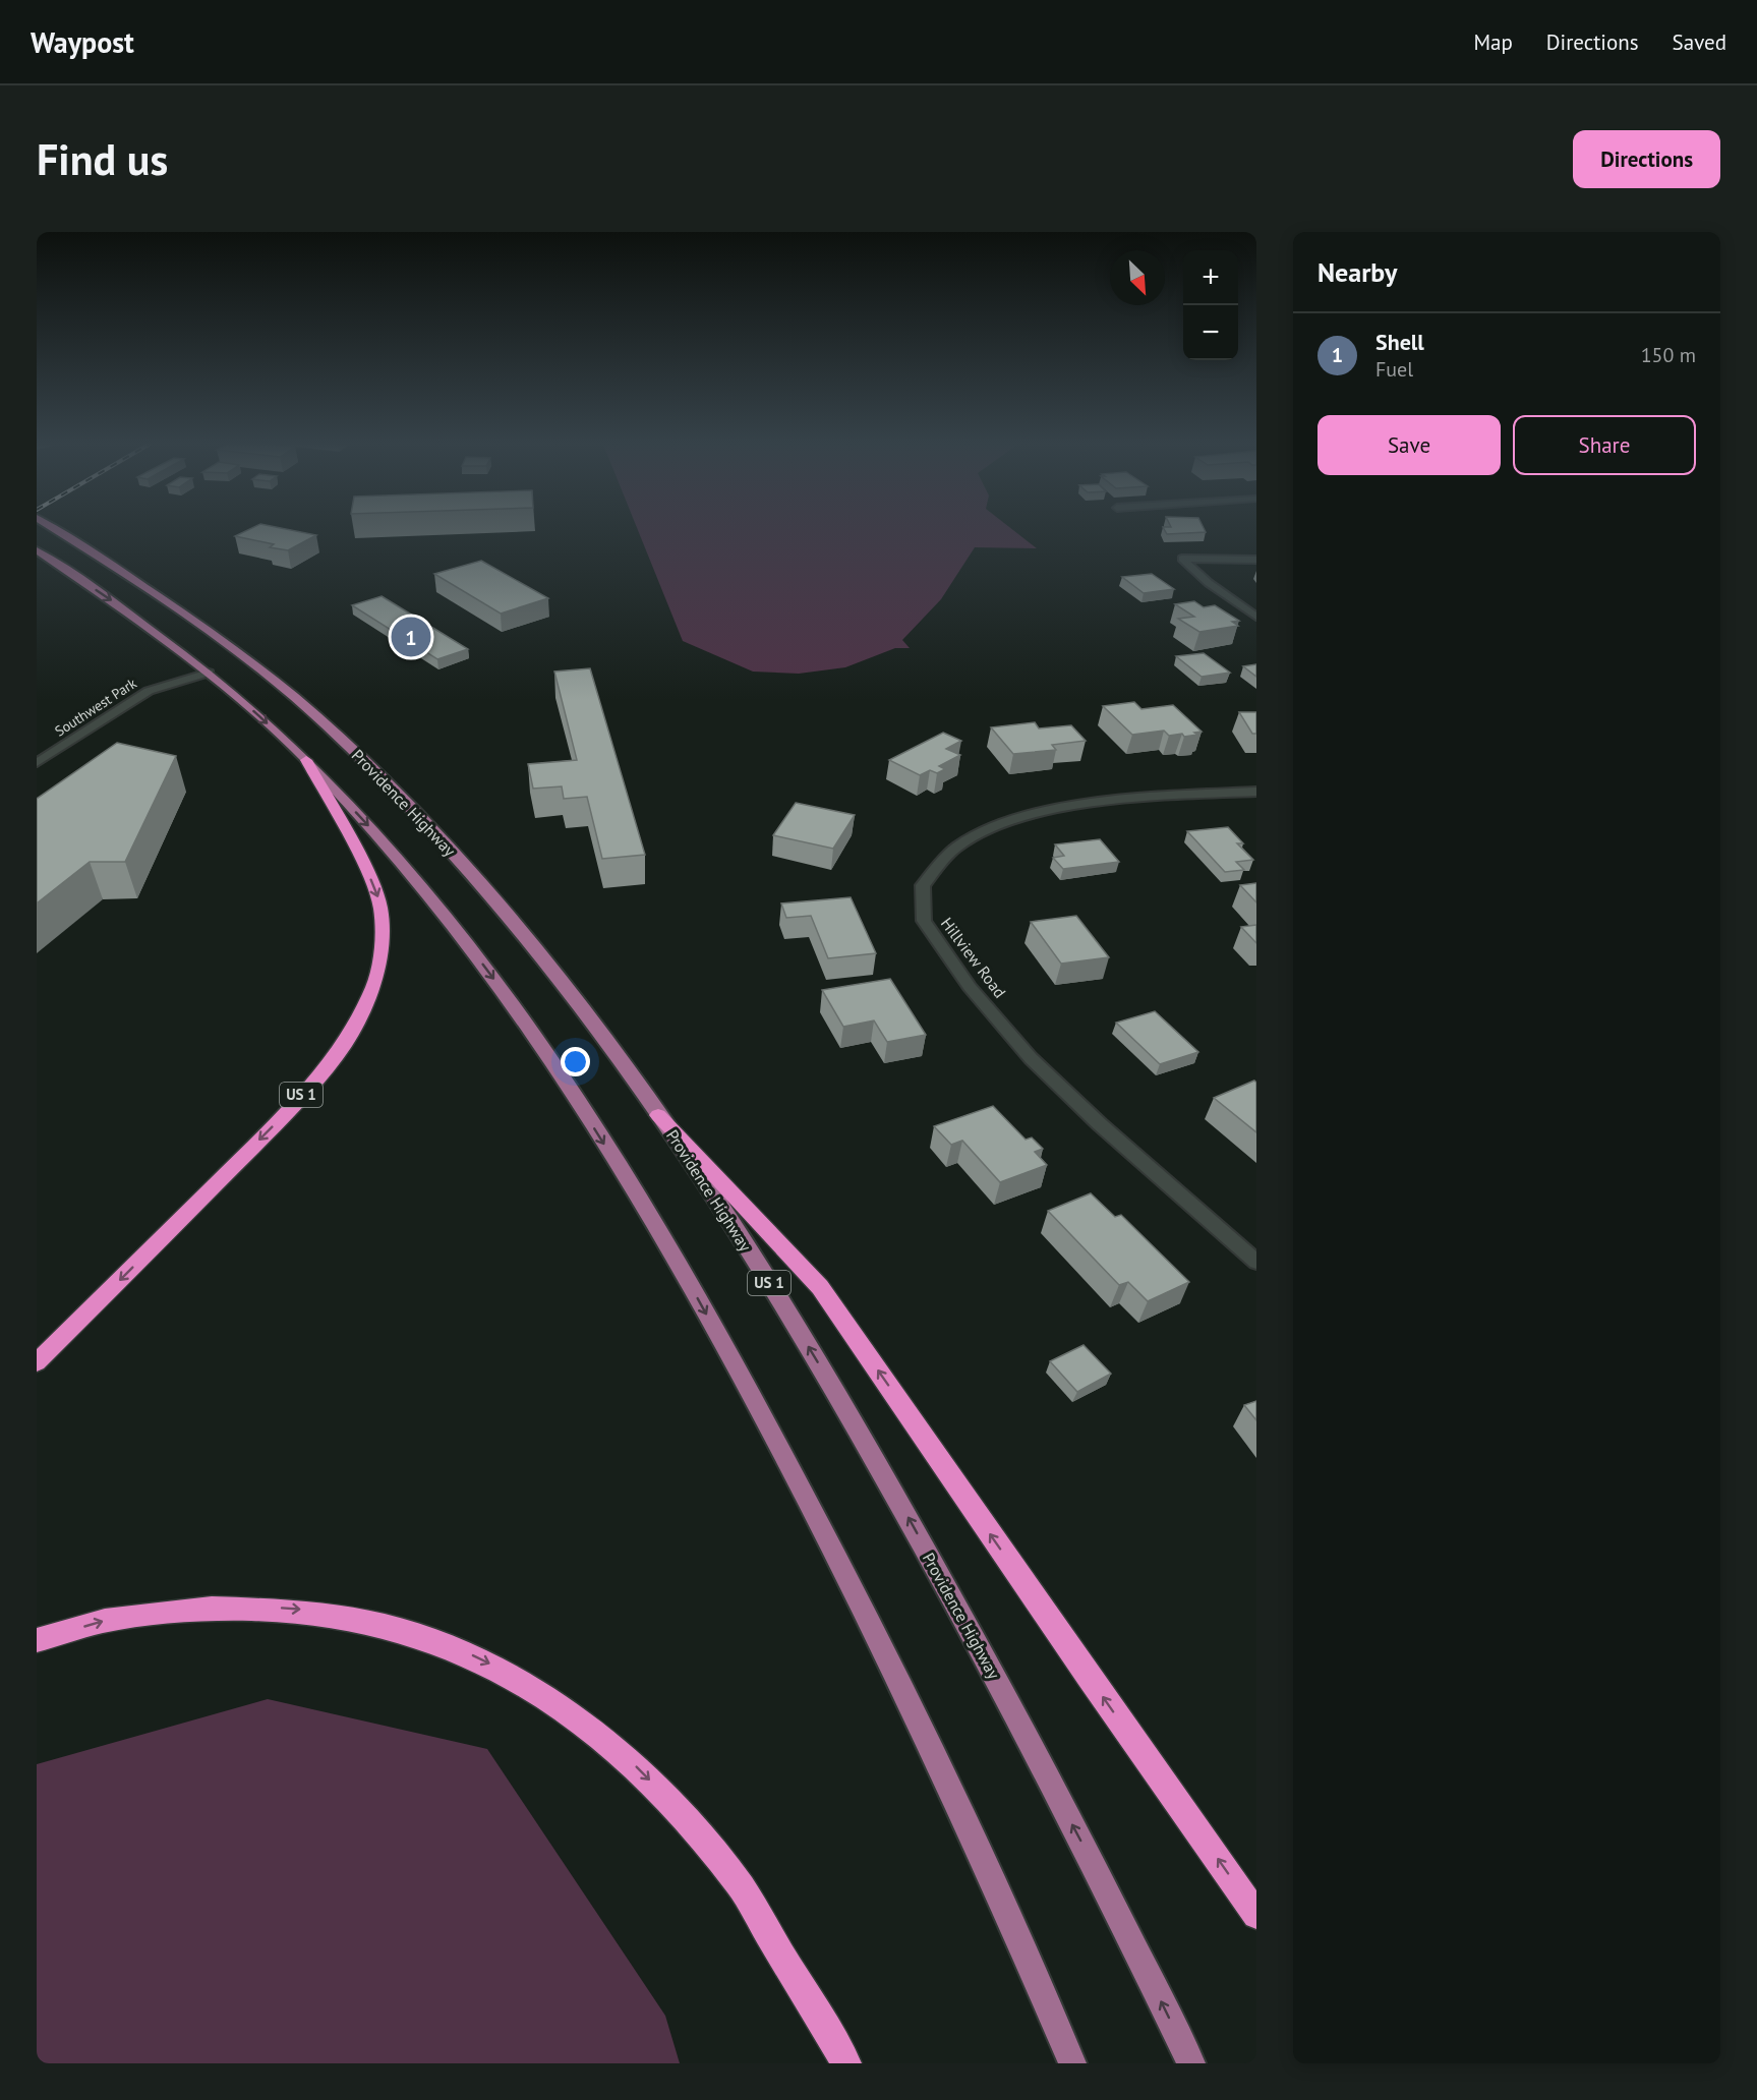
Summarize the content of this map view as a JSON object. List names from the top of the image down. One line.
{"streets":{"highway":["US 1"],"main road":["Providence Highway"],"street":["Southwest Park","Hillview Road"]},"crossings":[["Southwest Park","US 1"]],"north":"bottom right","page":{"header":"Waypost","nav":["Map","Directions","Saved"],"buttons":["Directions",["Save","Share"]],"title":"Find us","heading":"Nearby","map_buttons":["+","−"],"list":[{"mark":"1","name":"Shell","note":"Fuel","value":"150 m"}],"pins":"1"}}
